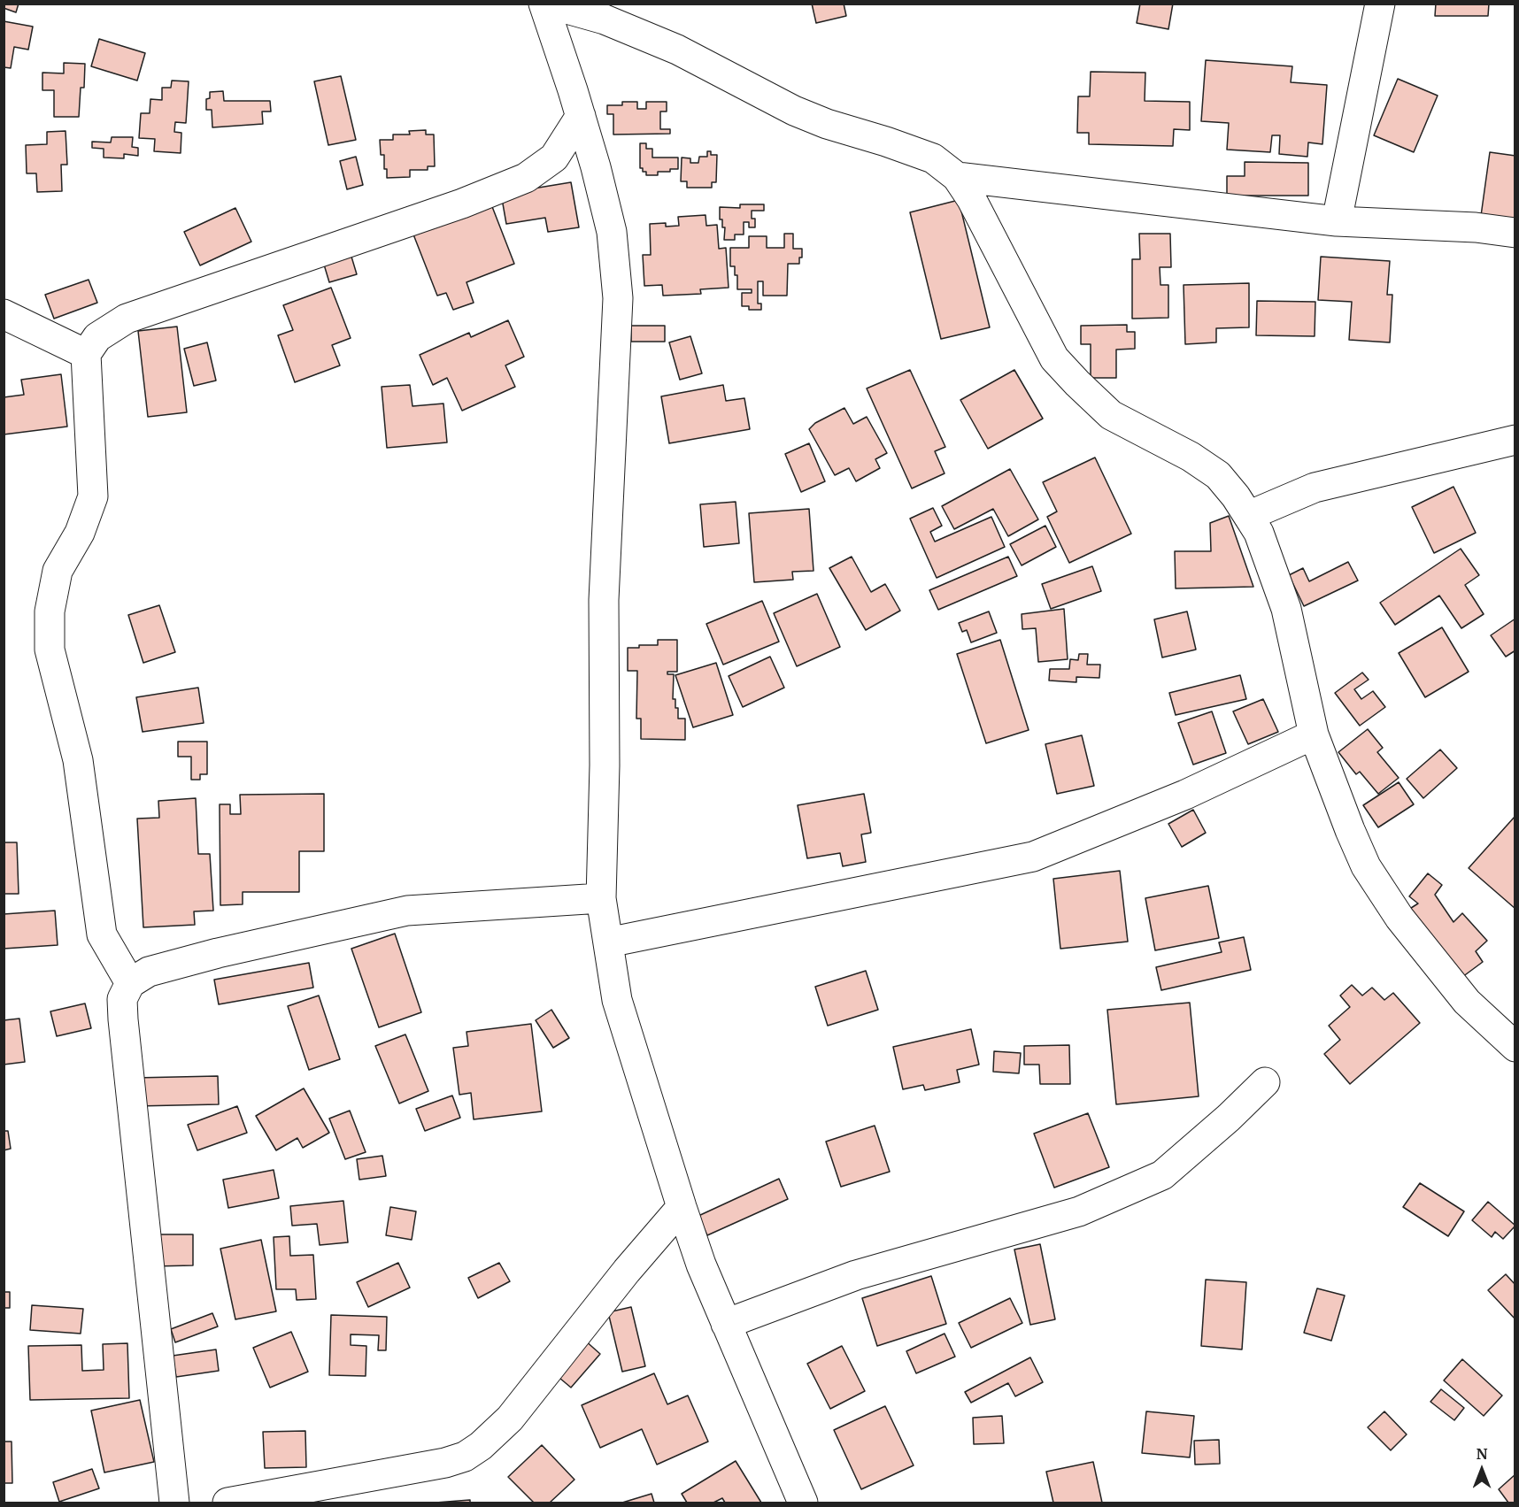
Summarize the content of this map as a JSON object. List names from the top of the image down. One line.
{"north":"top"}
